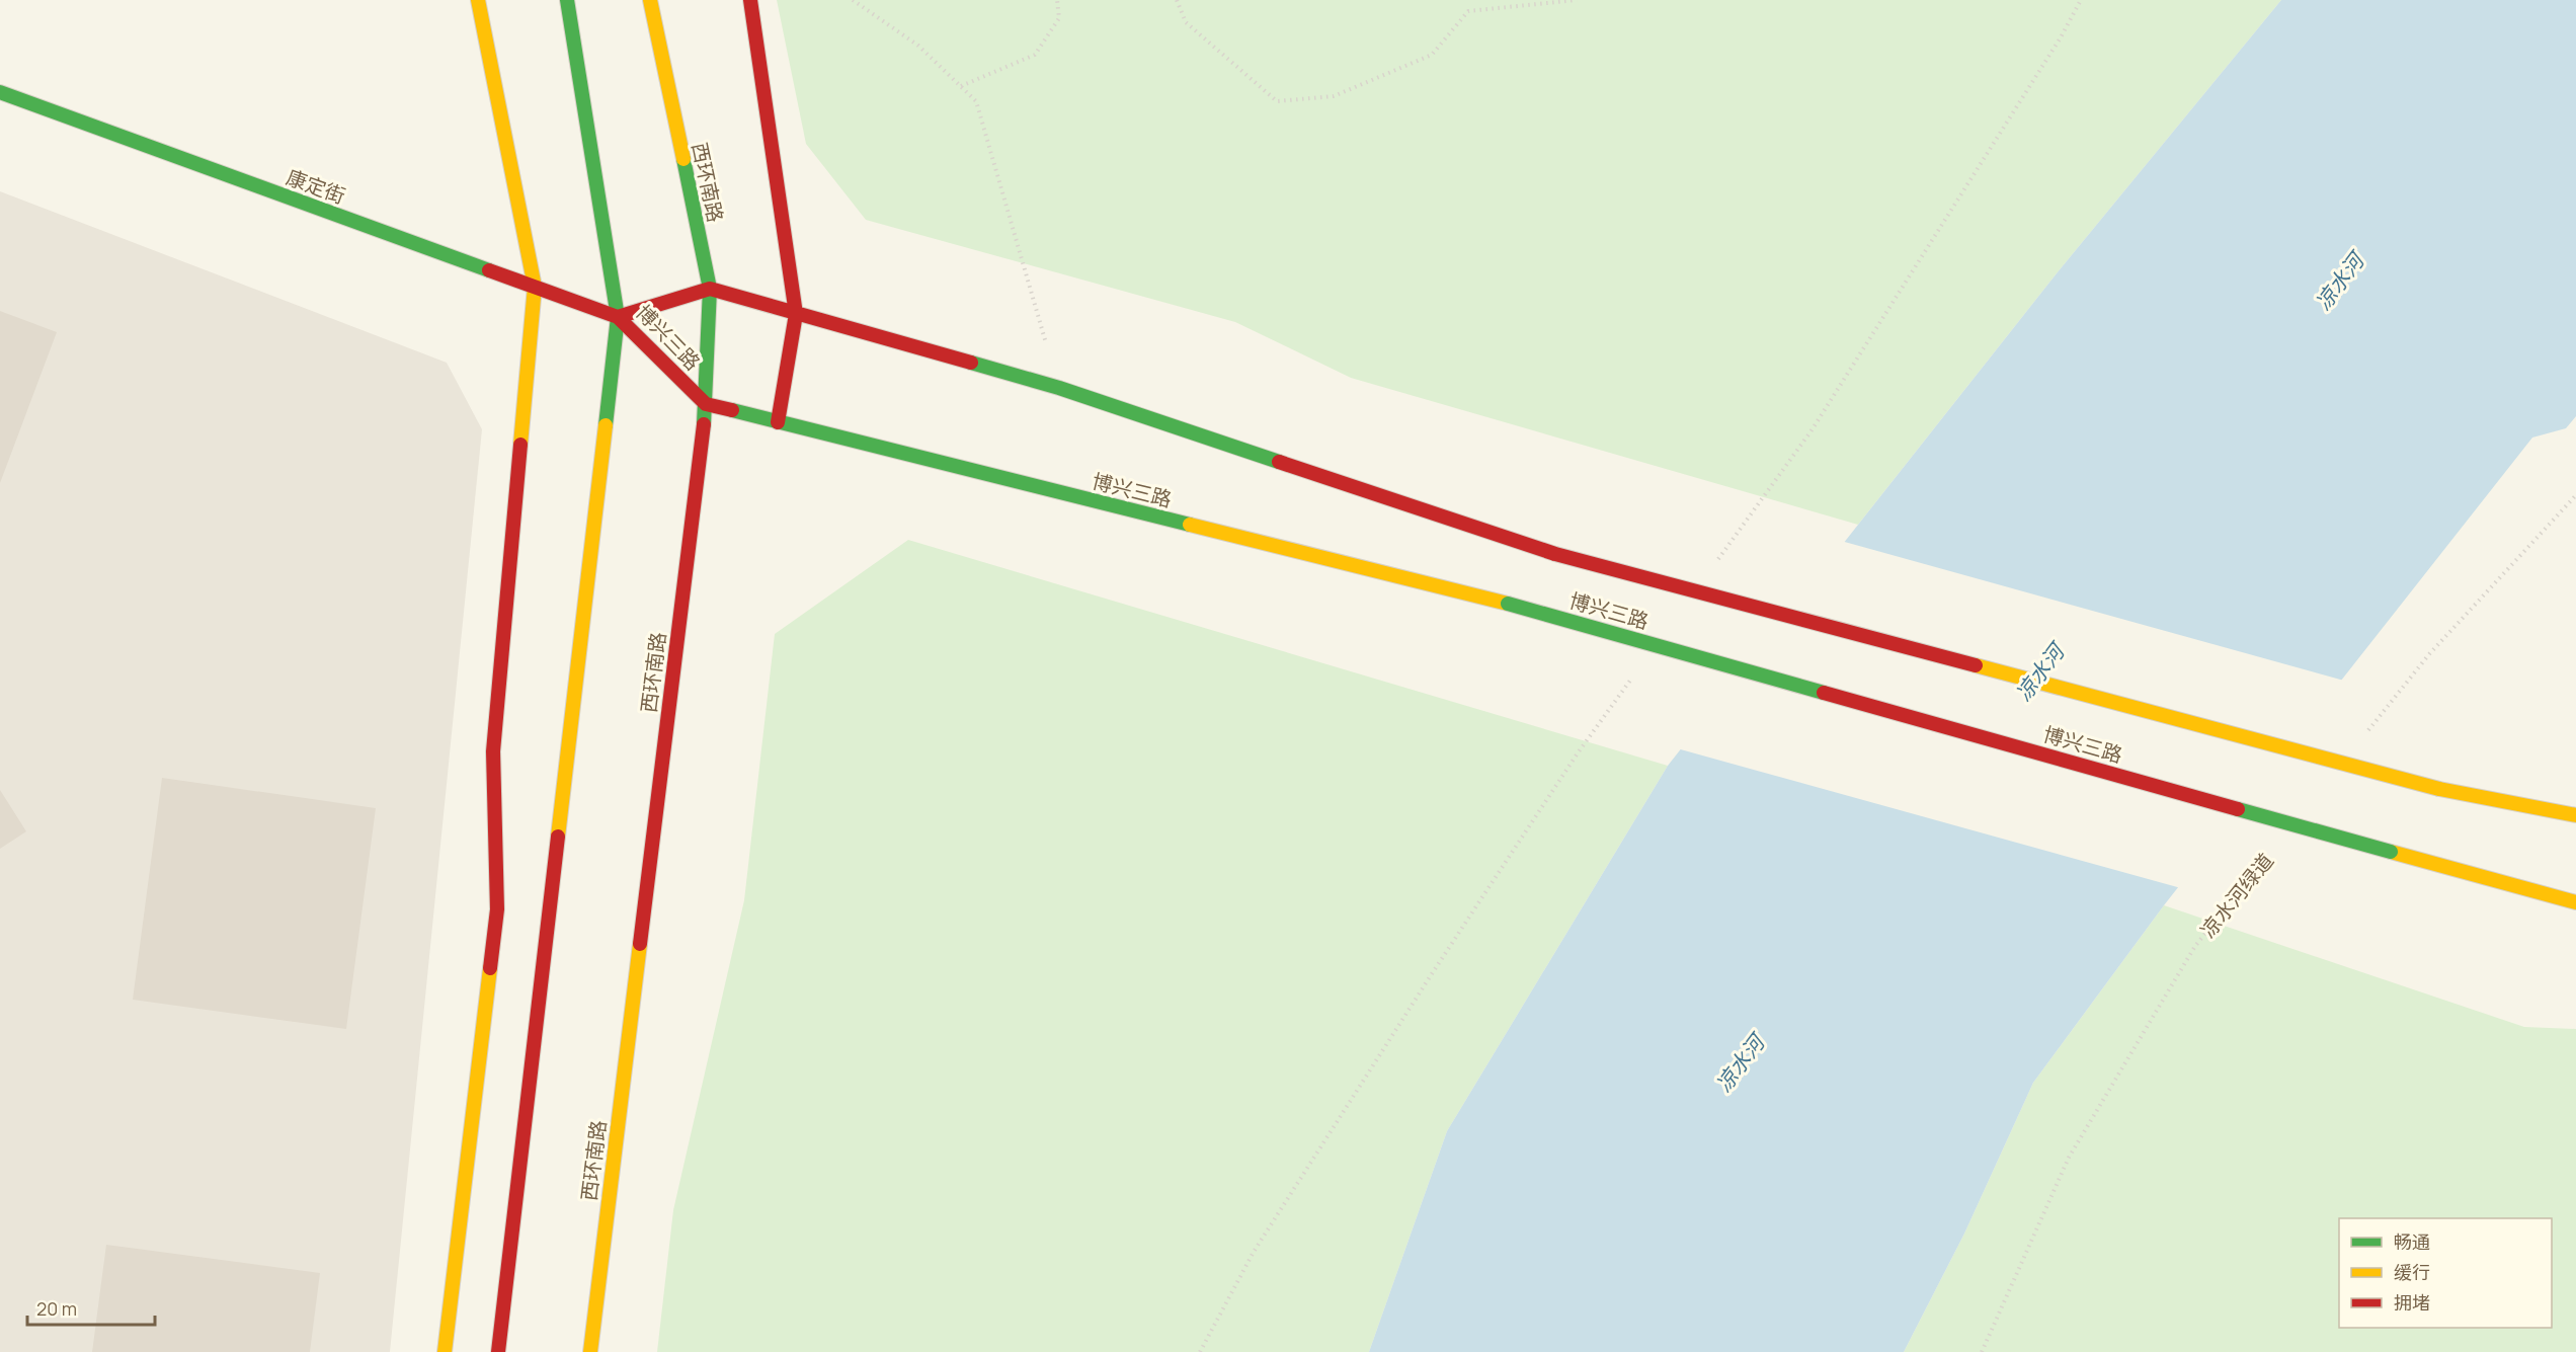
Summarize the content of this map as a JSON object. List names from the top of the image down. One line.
{"streets":{"main road":["西环南路","康定街","博兴三路"],"path":["凉水河绿道"]},"crossings":[["西环南路","博兴三路"],["康定街","博兴三路"]],"water":["凉水河"],"legend":["畅通","缓行","拥堵"],"scale_bar":"20 m"}
